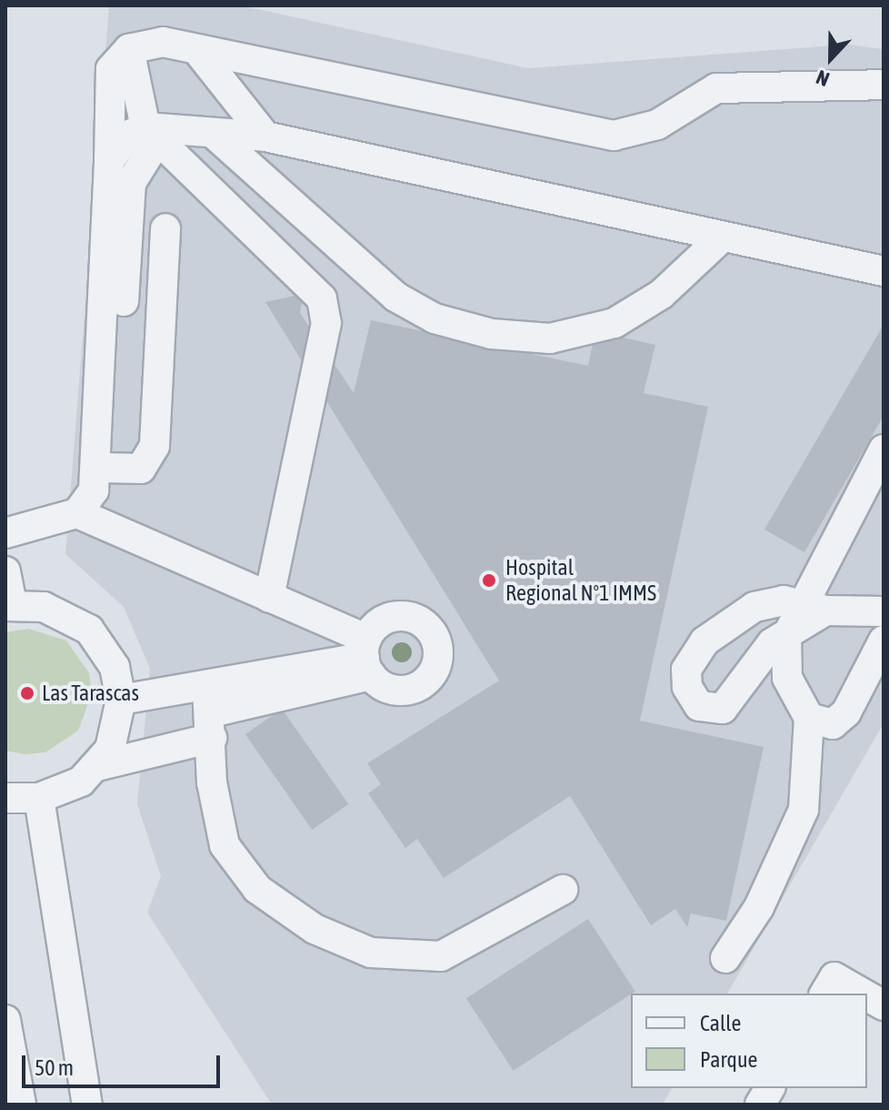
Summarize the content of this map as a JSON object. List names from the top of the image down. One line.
{"places":["Hospital Regional N°1 IMMS","Las Tarascas"],"legend":["Calle","Parque"],"scale_bar":"50 m","north":"bottom"}
